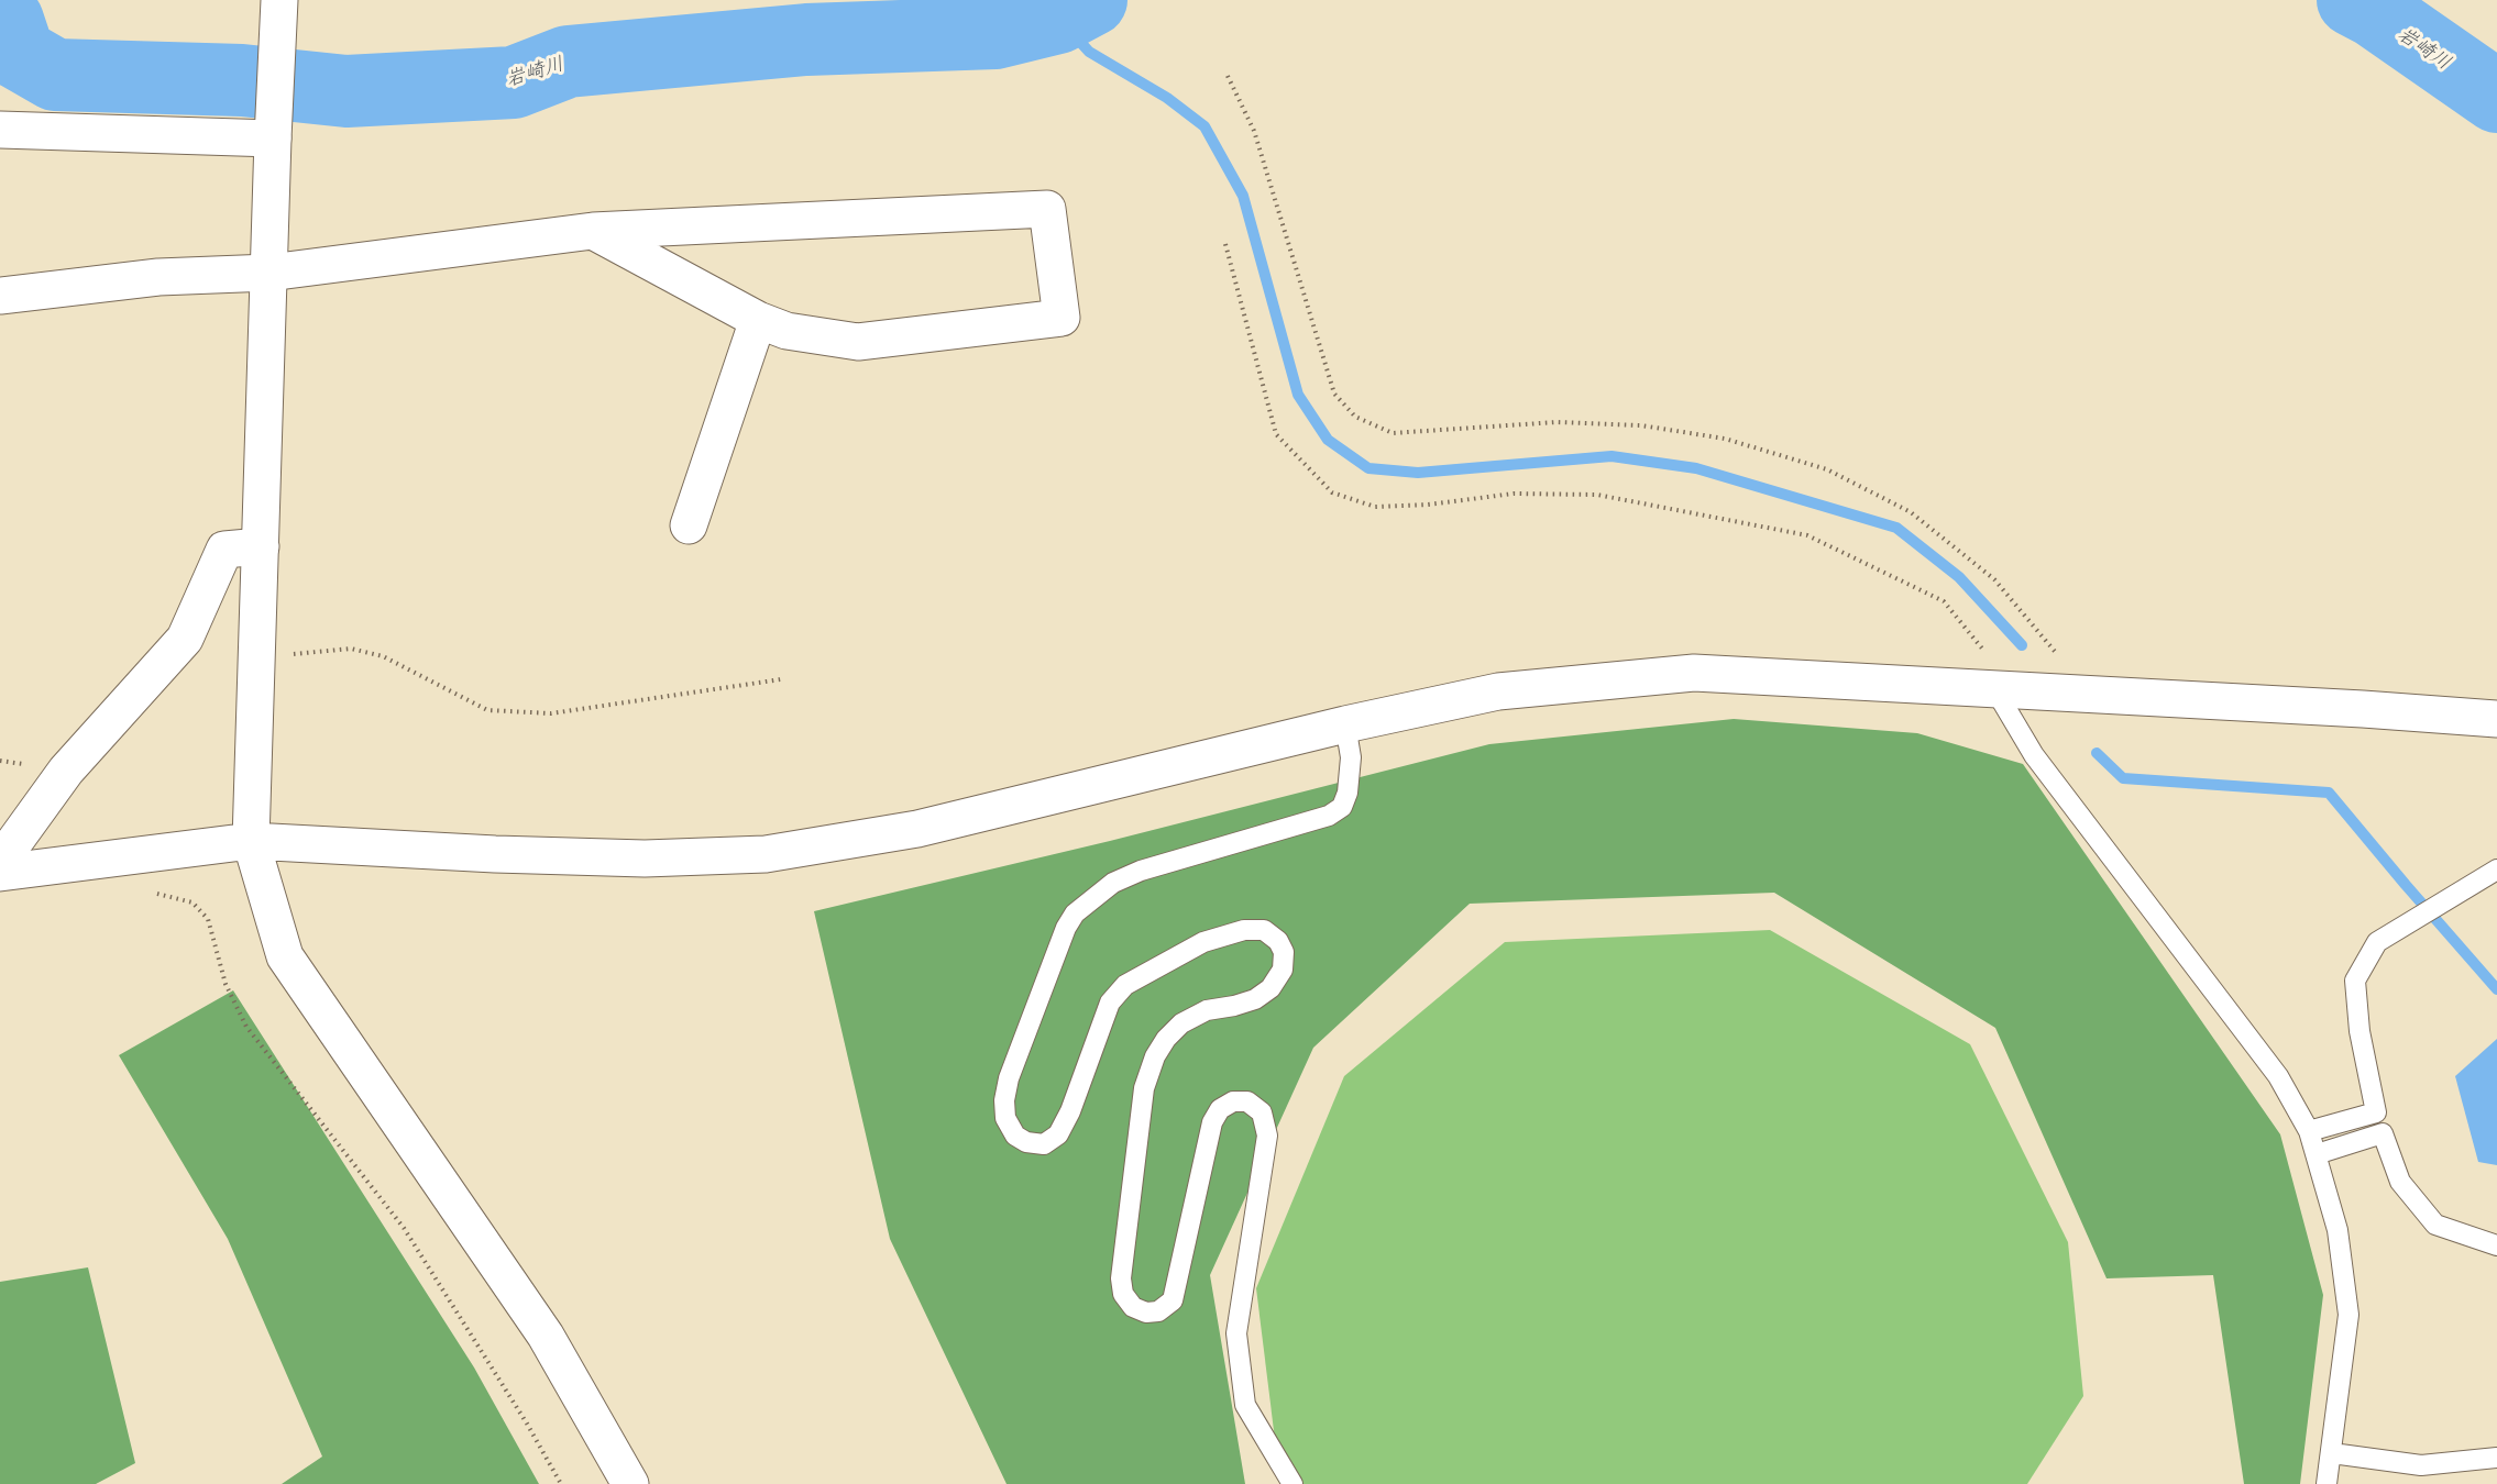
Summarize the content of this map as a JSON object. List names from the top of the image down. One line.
{"water":["岩崎川"]}
